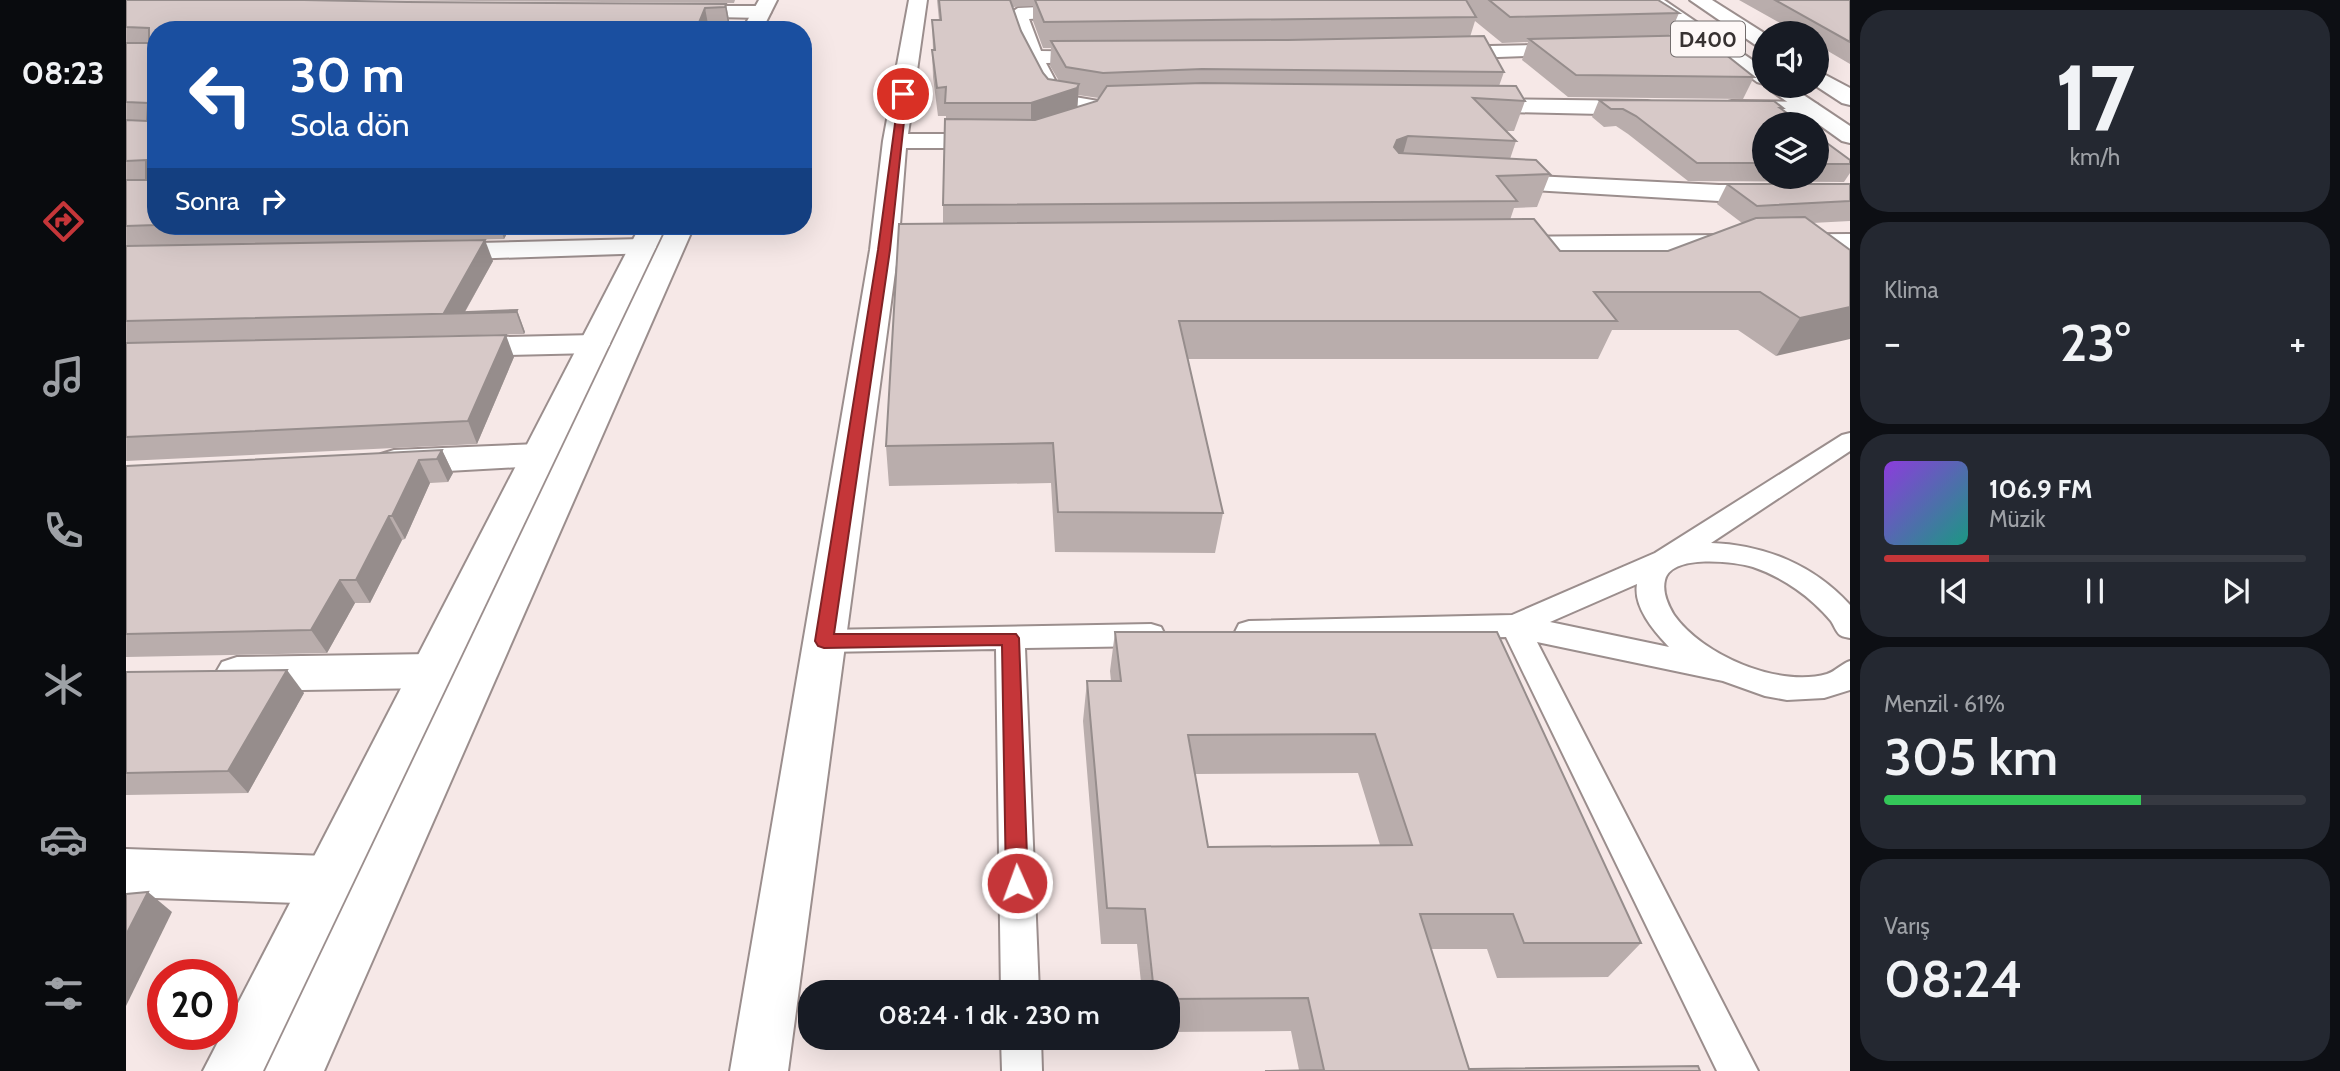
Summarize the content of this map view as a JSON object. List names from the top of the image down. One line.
{"streets":{"main road":["D400"]},"page":{"tabs":"08:23","tile":[["17","km/h"],"Klima",["Menzil · 61%","305 km"],["Varış","08:24"]],"turn":["30 m","Sola dön"],"then":"Sonra","heat":["−","23°","+"],"song":["106.9 FM","Müzik"],"limit":"20","trip":"08:24 · 1 dk · 230 m"}}
